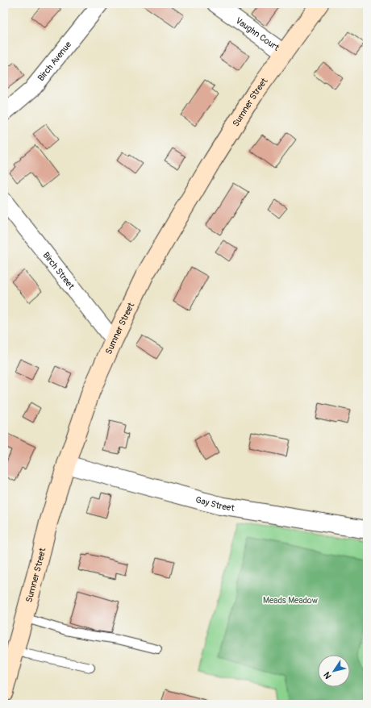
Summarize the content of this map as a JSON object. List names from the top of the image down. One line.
{"streets":{"main road":["Sumner Street"],"street":["Vaughn Court","Birch Avenue","Birch Street","Gay Street"]},"crossings":[["Vaughn Court","Sumner Street"],["Sumner Street","Birch Street"],["Sumner Street","Gay Street"]],"parks":["Meads Meadow"],"north":"bottom left"}
